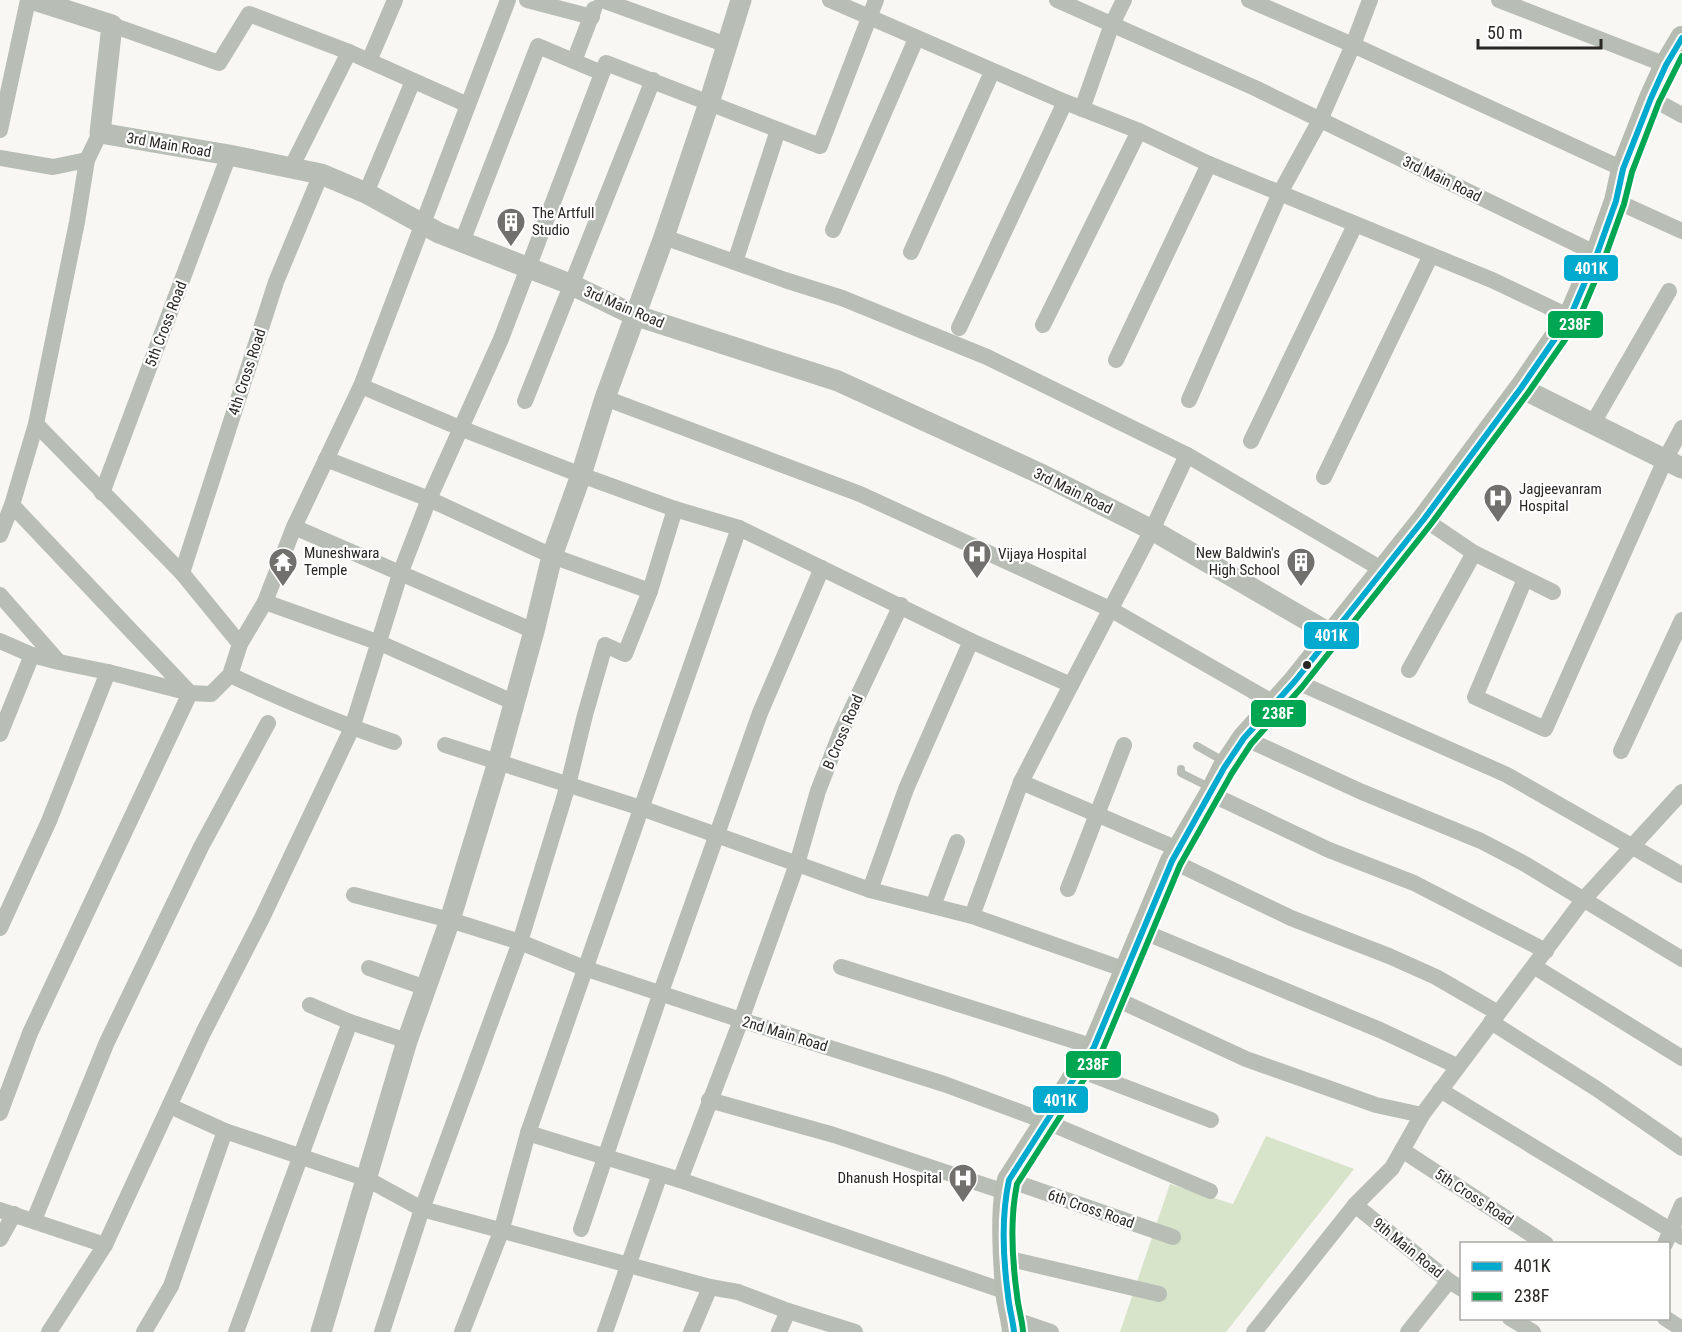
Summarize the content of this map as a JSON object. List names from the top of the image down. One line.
{"streets":{"street":["3rd Main Road","5th Cross Road","4th Cross Road","B Cross Road","2nd Main Road","6th Cross Road","9th Main Road"]},"crossings":[["3rd Main Road","5th Cross Road"],["3rd Main Road","4th Cross Road"],["B Cross Road","2nd Main Road"],["B Cross Road","6th Cross Road"]],"places":{"building":["The Artfull Studio","New Baldwin's High School"],"hospital":["Jagjeevanram Hospital","Vijaya Hospital","Dhanush Hospital"],"temple":["Muneshwara Temple"]},"lines":["transit line 401K","transit line 238F"],"legend":["401K","238F"],"scale_bar":"50 m"}
